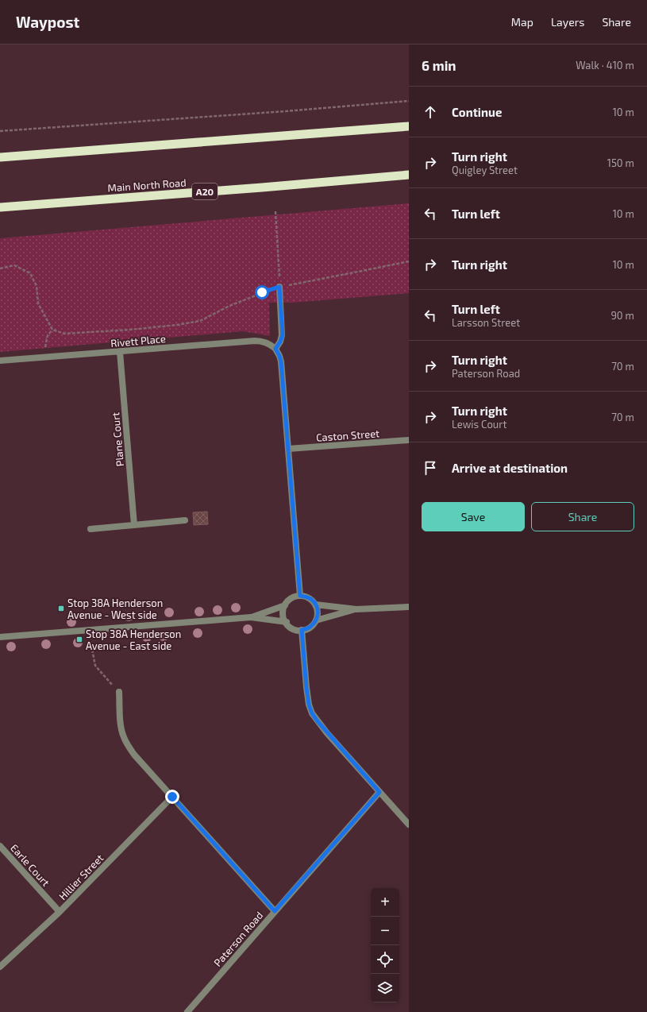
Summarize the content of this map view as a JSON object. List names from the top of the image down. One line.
{"streets":{"highway":["Main North Road","A20"],"street":["Rivett Place","Caston Street","Plane Court","Earle Court","Hillier Street","Paterson Road"]},"crossings":[["Rivett Place","Plane Court"],["Earle Court","Hillier Street"]],"places":{"transit":["Stop 38A Henderson Avenue - West side","Stop 38A Henderson Avenue - East side"]},"page":{"header":"Waypost","nav":["Map","Layers","Share"],"heading":["6 min","Walk · 410 m"],"list":[["Continue","10 m"],["Turn right","Quigley Street","150 m"],["Turn left","10 m"],["Turn right","10 m"],["Turn left","Larsson Street","90 m"],["Turn right","Paterson Road","70 m"],["Turn right","Lewis Court","70 m"],"Arrive at destination"],"buttons":["Save","Share"],"map_buttons":["+","−"]}}
